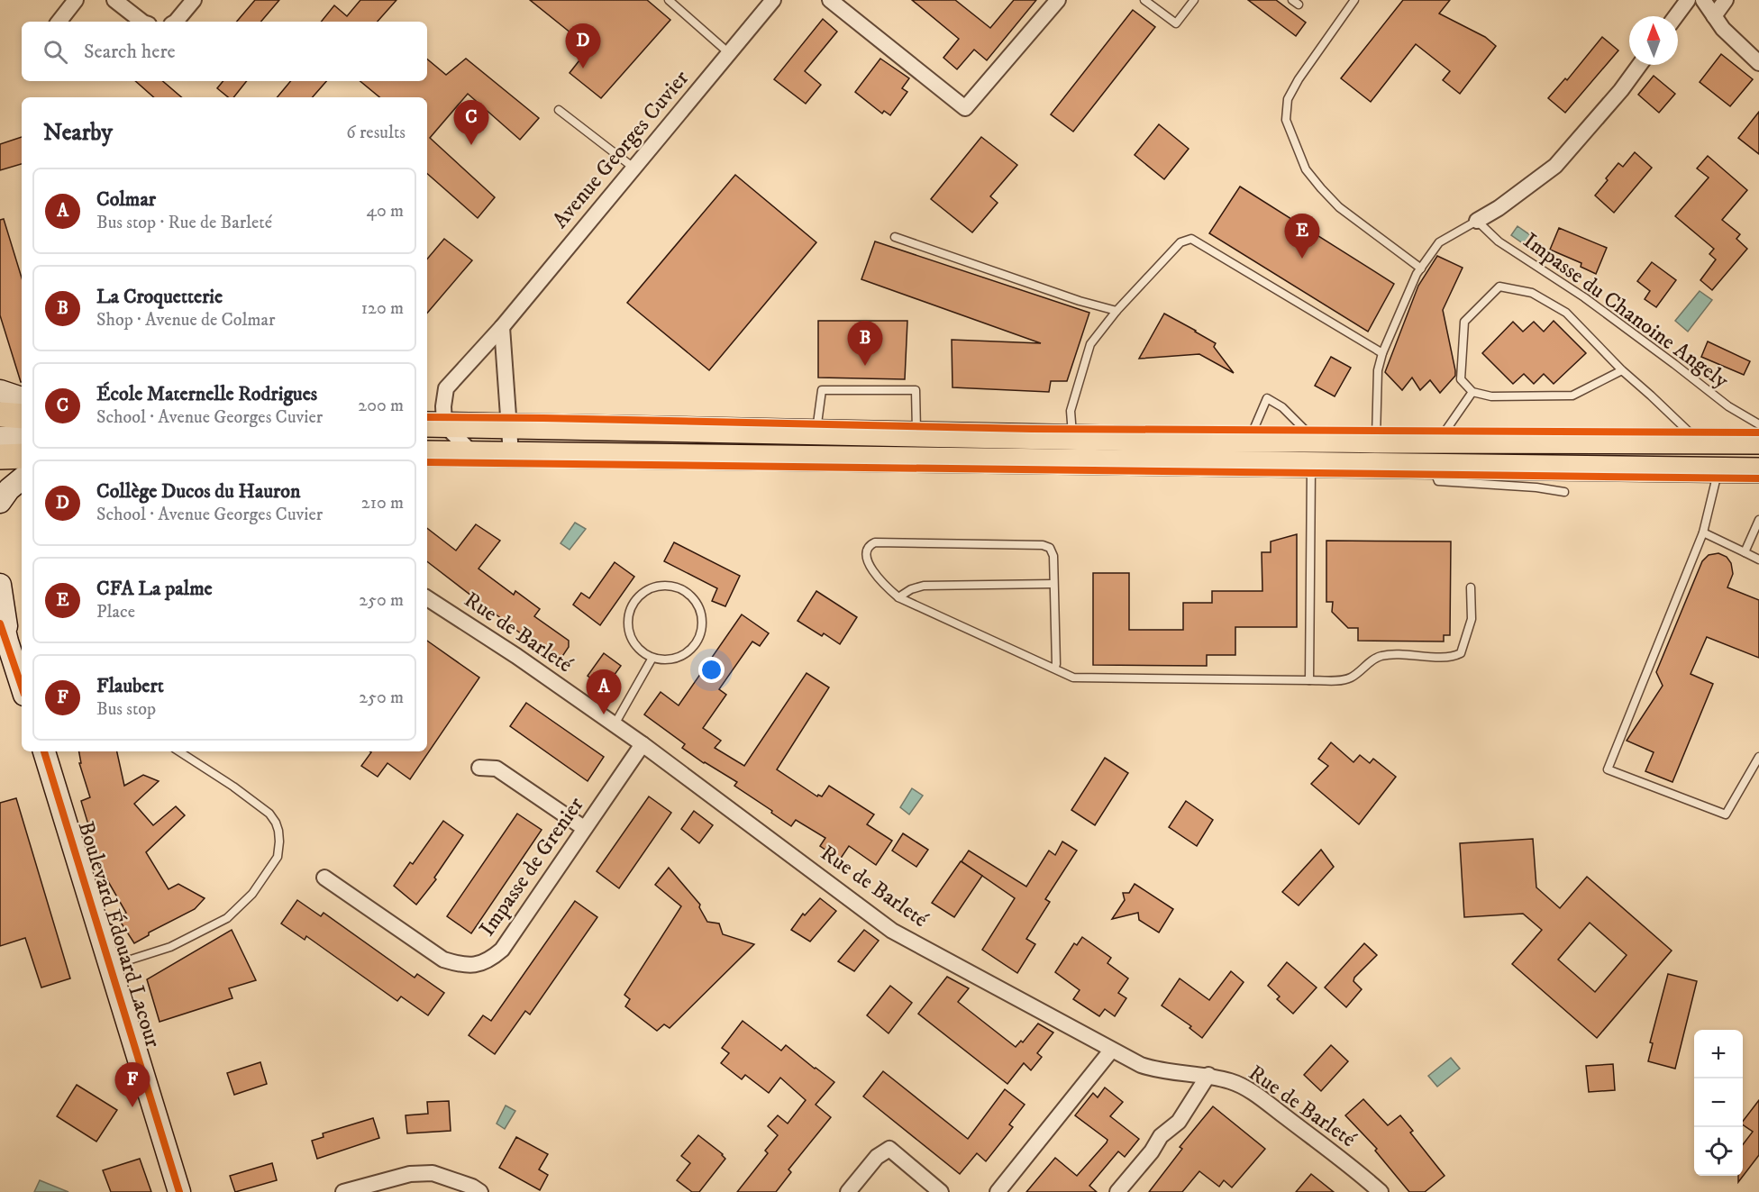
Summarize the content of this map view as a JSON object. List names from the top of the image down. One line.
{"streets":{"main road":["Boulevard Édouard Lacour"],"street":["Avenue Georges Cuvier","Rue de Barleté","Impasse de Grenier"],"lane":["Impasse du Chanoine Angely"]},"crossings":[["Rue de Barleté","Impasse de Grenier"]],"north":"top","page":{"search":"Search here","pins":["D","C","E","B","A","F"],"heading":["Nearby","6 results"],"list":[{"mark":"A","name":"Colmar","note":"Bus stop · Rue de Barleté","value":"40 m"},{"mark":"B","name":"La Croquetterie","note":"Shop · Avenue de Colmar","value":"120 m"},{"mark":"C","name":"École Maternelle Rodrigues","note":"School · Avenue Georges Cuvier","value":"200 m"},{"mark":"D","name":"Collège Ducos du Hauron","note":"School · Avenue Georges Cuvier","value":"210 m"},{"mark":"E","name":"CFA La palme","note":"Place","value":"250 m"},{"mark":"F","name":"Flaubert","note":"Bus stop","value":"250 m"}],"map_buttons":["+","−"]}}
